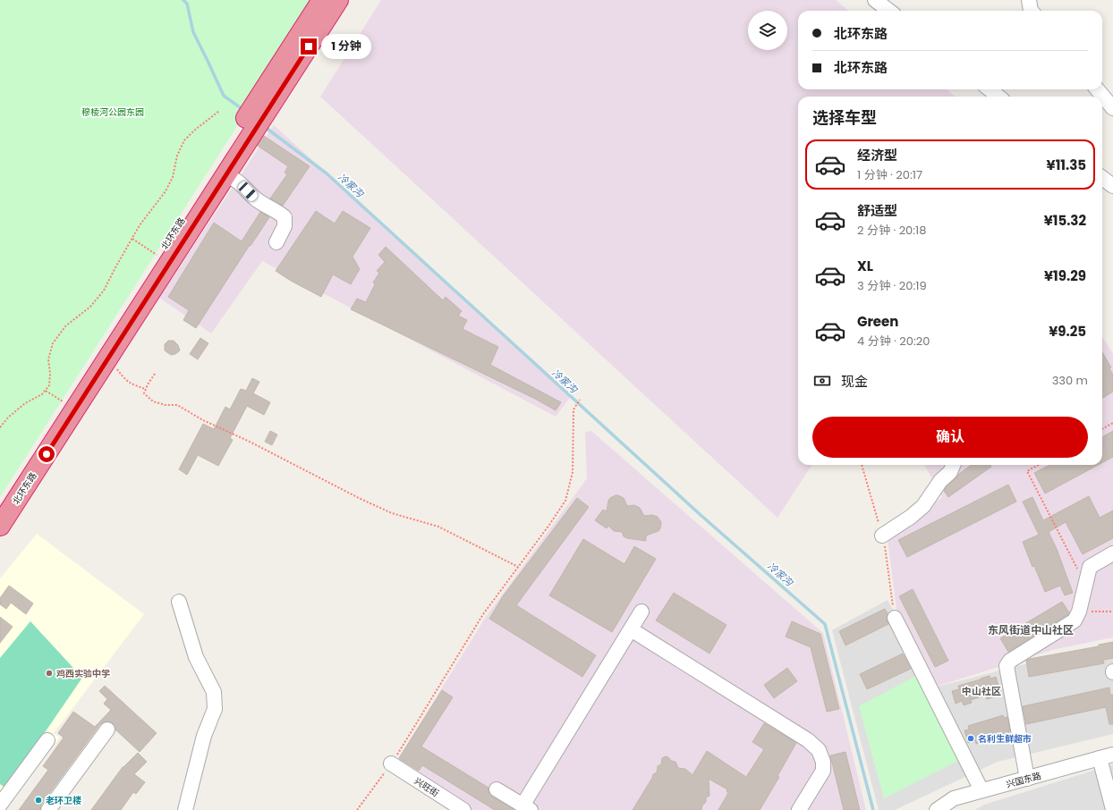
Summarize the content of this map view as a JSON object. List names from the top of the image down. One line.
{"streets":{"highway":["北环东路"],"street":["兴国东路","兴旺街"]},"districts":["东风街道中山社区","中山社区"],"water":["冷家沟"],"parks":["穆棱河公园东园"],"places":["鸡西实验中学","名利生鲜超市","老环卫楼"],"page":{"banner":["北环东路","北环东路"],"bubble":"1 分钟","heading":"选择车型","list":[{"name":"经济型","note":"1 分钟 · 20:17","value":"¥11.35"},{"name":"舒适型","note":"2 分钟 · 20:18","value":"¥15.32"},{"name":"XL","note":"3 分钟 · 20:19","value":"¥19.29"},{"name":"Green","note":"4 分钟 · 20:20","value":"¥9.25"}],"pay":["现金","330 m"],"buttons":"确认"}}
